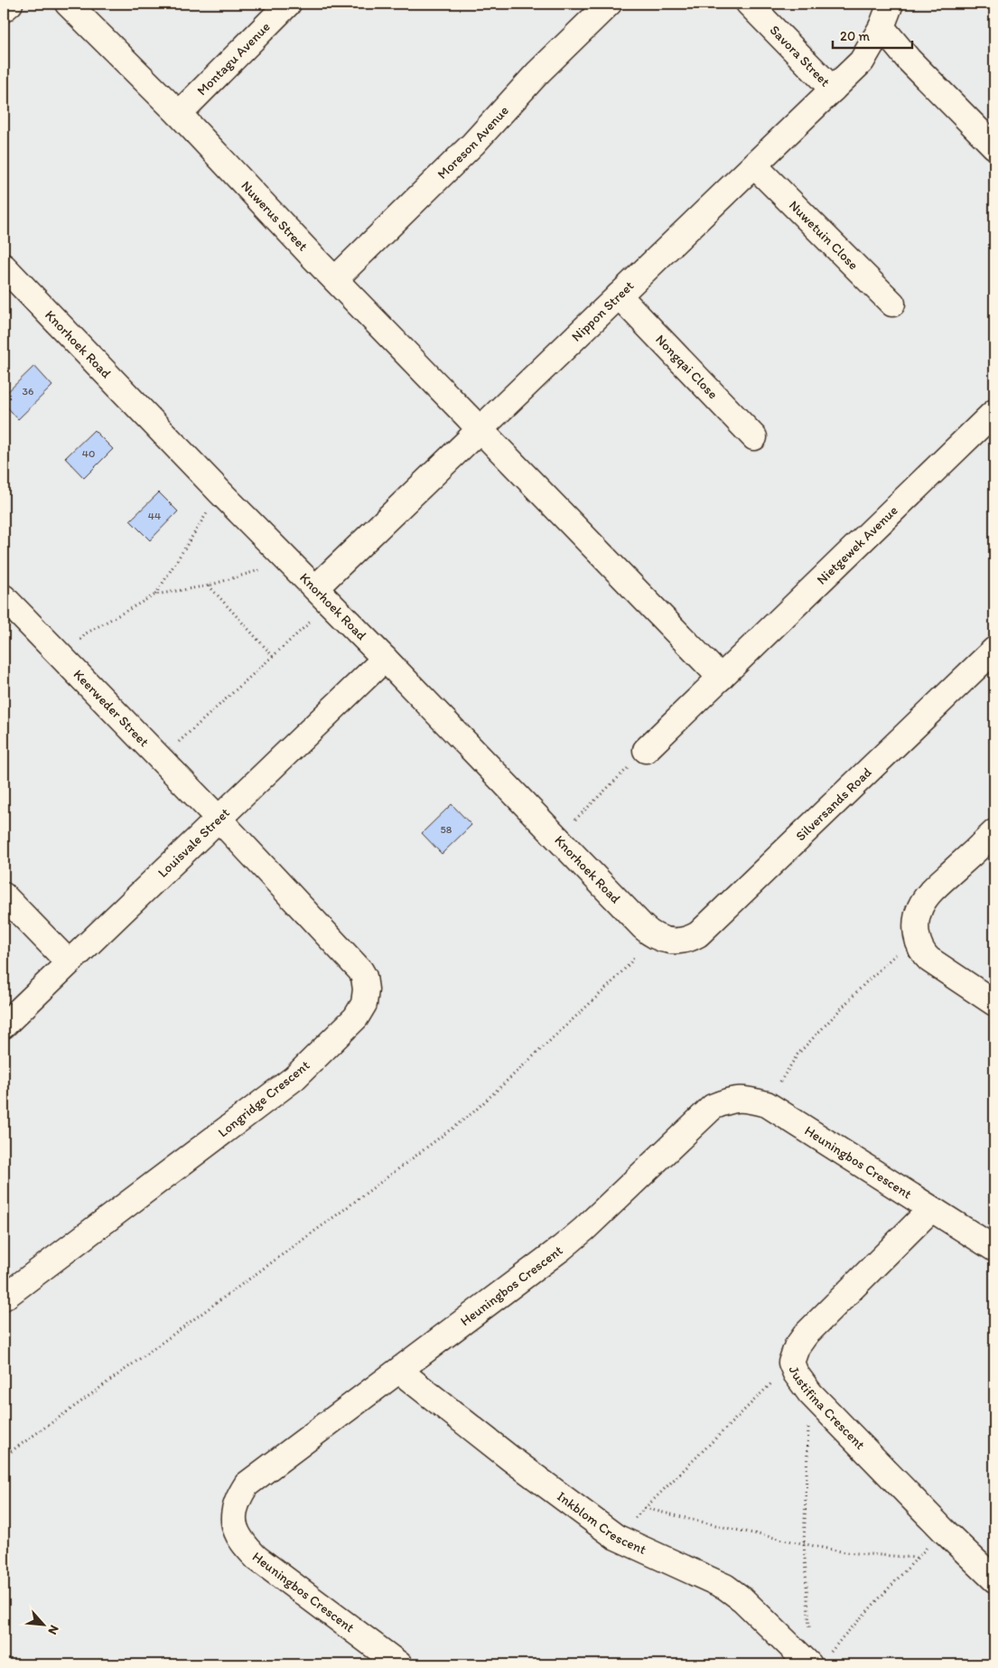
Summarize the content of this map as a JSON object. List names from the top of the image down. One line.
{"streets":{"street":["Savora Street","Montagu Avenue","Moreson Avenue","Nuwerus Street","Nuwetuin Close","Nippon Street","Knorhoek Road","Nongqai Close","Nietgewek Avenue","Keerweder Street","Silversands Road","Louisvale Street","Longridge Crescent","Heuningbos Crescent","Justifina Crescent","Inkblom Crescent"]},"crossings":[["Savora Street","Nippon Street"],["Montagu Avenue","Nuwerus Street"],["Moreson Avenue","Nuwerus Street"],["Nuwerus Street","Nippon Street"],["Nuwetuin Close","Nippon Street"],["Nippon Street","Knorhoek Road"],["Nippon Street","Nongqai Close"],["Knorhoek Road","Silversands Road"],["Knorhoek Road","Louisvale Street"],["Keerweder Street","Louisvale Street"],["Keerweder Street","Longridge Crescent"],["Louisvale Street","Longridge Crescent"],["Heuningbos Crescent","Justifina Crescent"],["Heuningbos Crescent","Inkblom Crescent"]],"house_numbers":["36","40","44","58"],"scale_bar":"20 m","north":"bottom right"}
